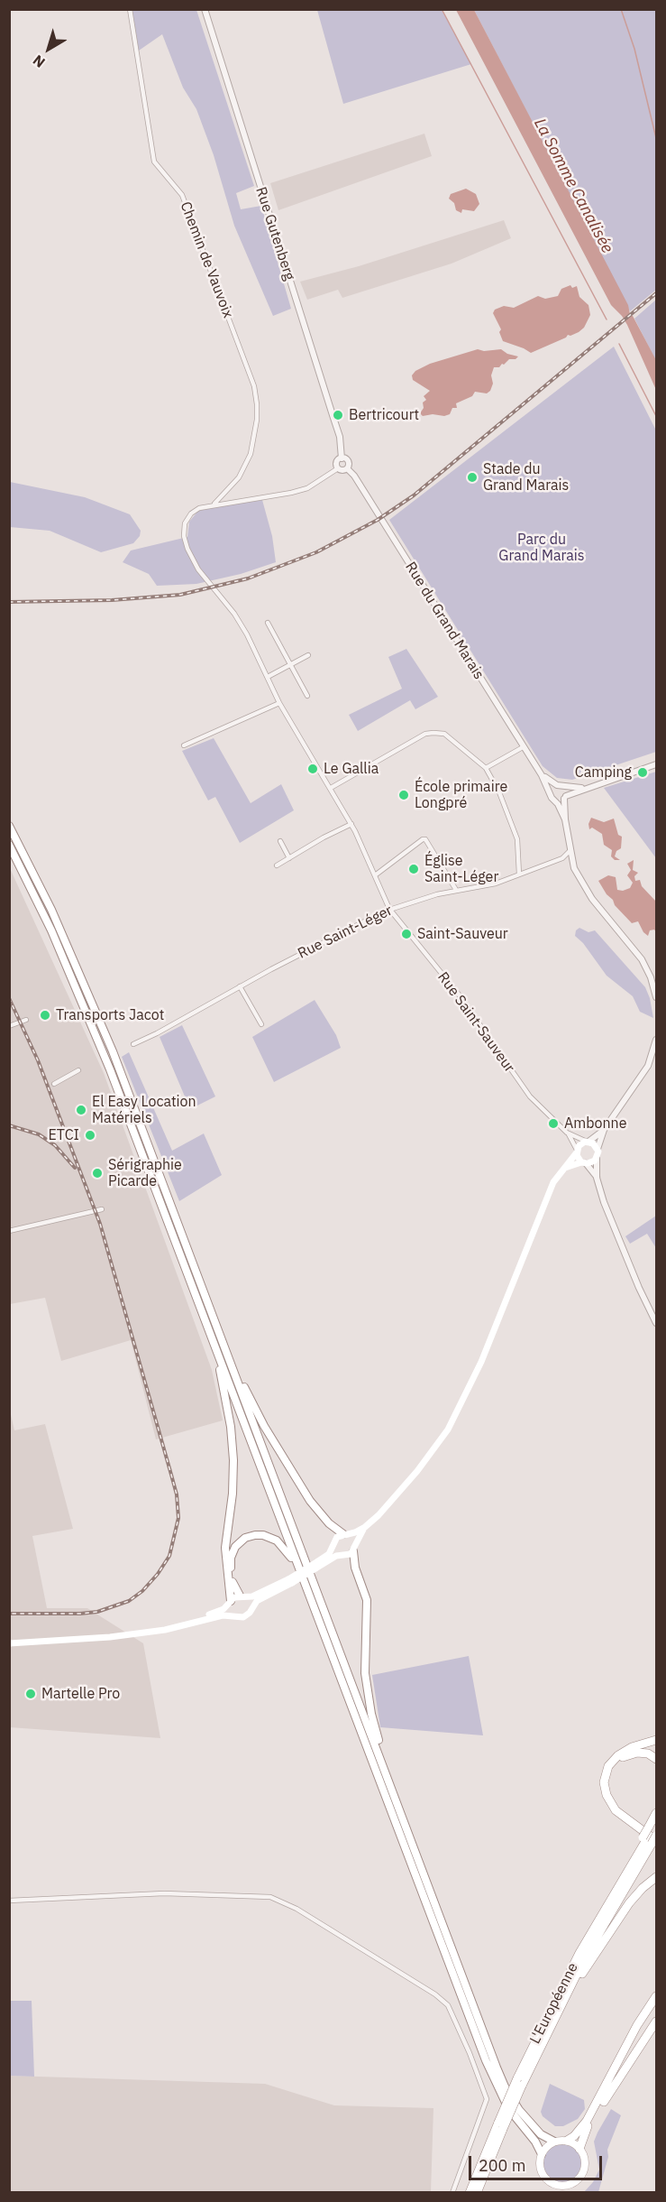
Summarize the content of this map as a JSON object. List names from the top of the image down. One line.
{"streets":{"highway":["L'Européenne"],"street":["Rue Gutenberg","Chemin de Vauvoix","Rue du Grand Marais","Rue Saint-Léger","Rue Saint-Sauveur"]},"crossings":[["Rue Gutenberg","Rue du Grand Marais"],["Chemin de Vauvoix","Rue Saint-Sauveur"],["Rue Saint-Léger","Rue Saint-Sauveur"]],"water":["La Somme Canalisée"],"parks":["Parc du Grand Marais"],"places":["Bertricourt","Stade du Grand Marais","Le Gallia","Camping","École primaire Longpré","Église Saint-Léger","Saint-Sauveur","Transports Jacot","El Easy Location Matériels","Ambonne","ETCI","Sérigraphie Picarde","Martelle Pro"],"scale_bar":"200 m","north":"bottom left"}
